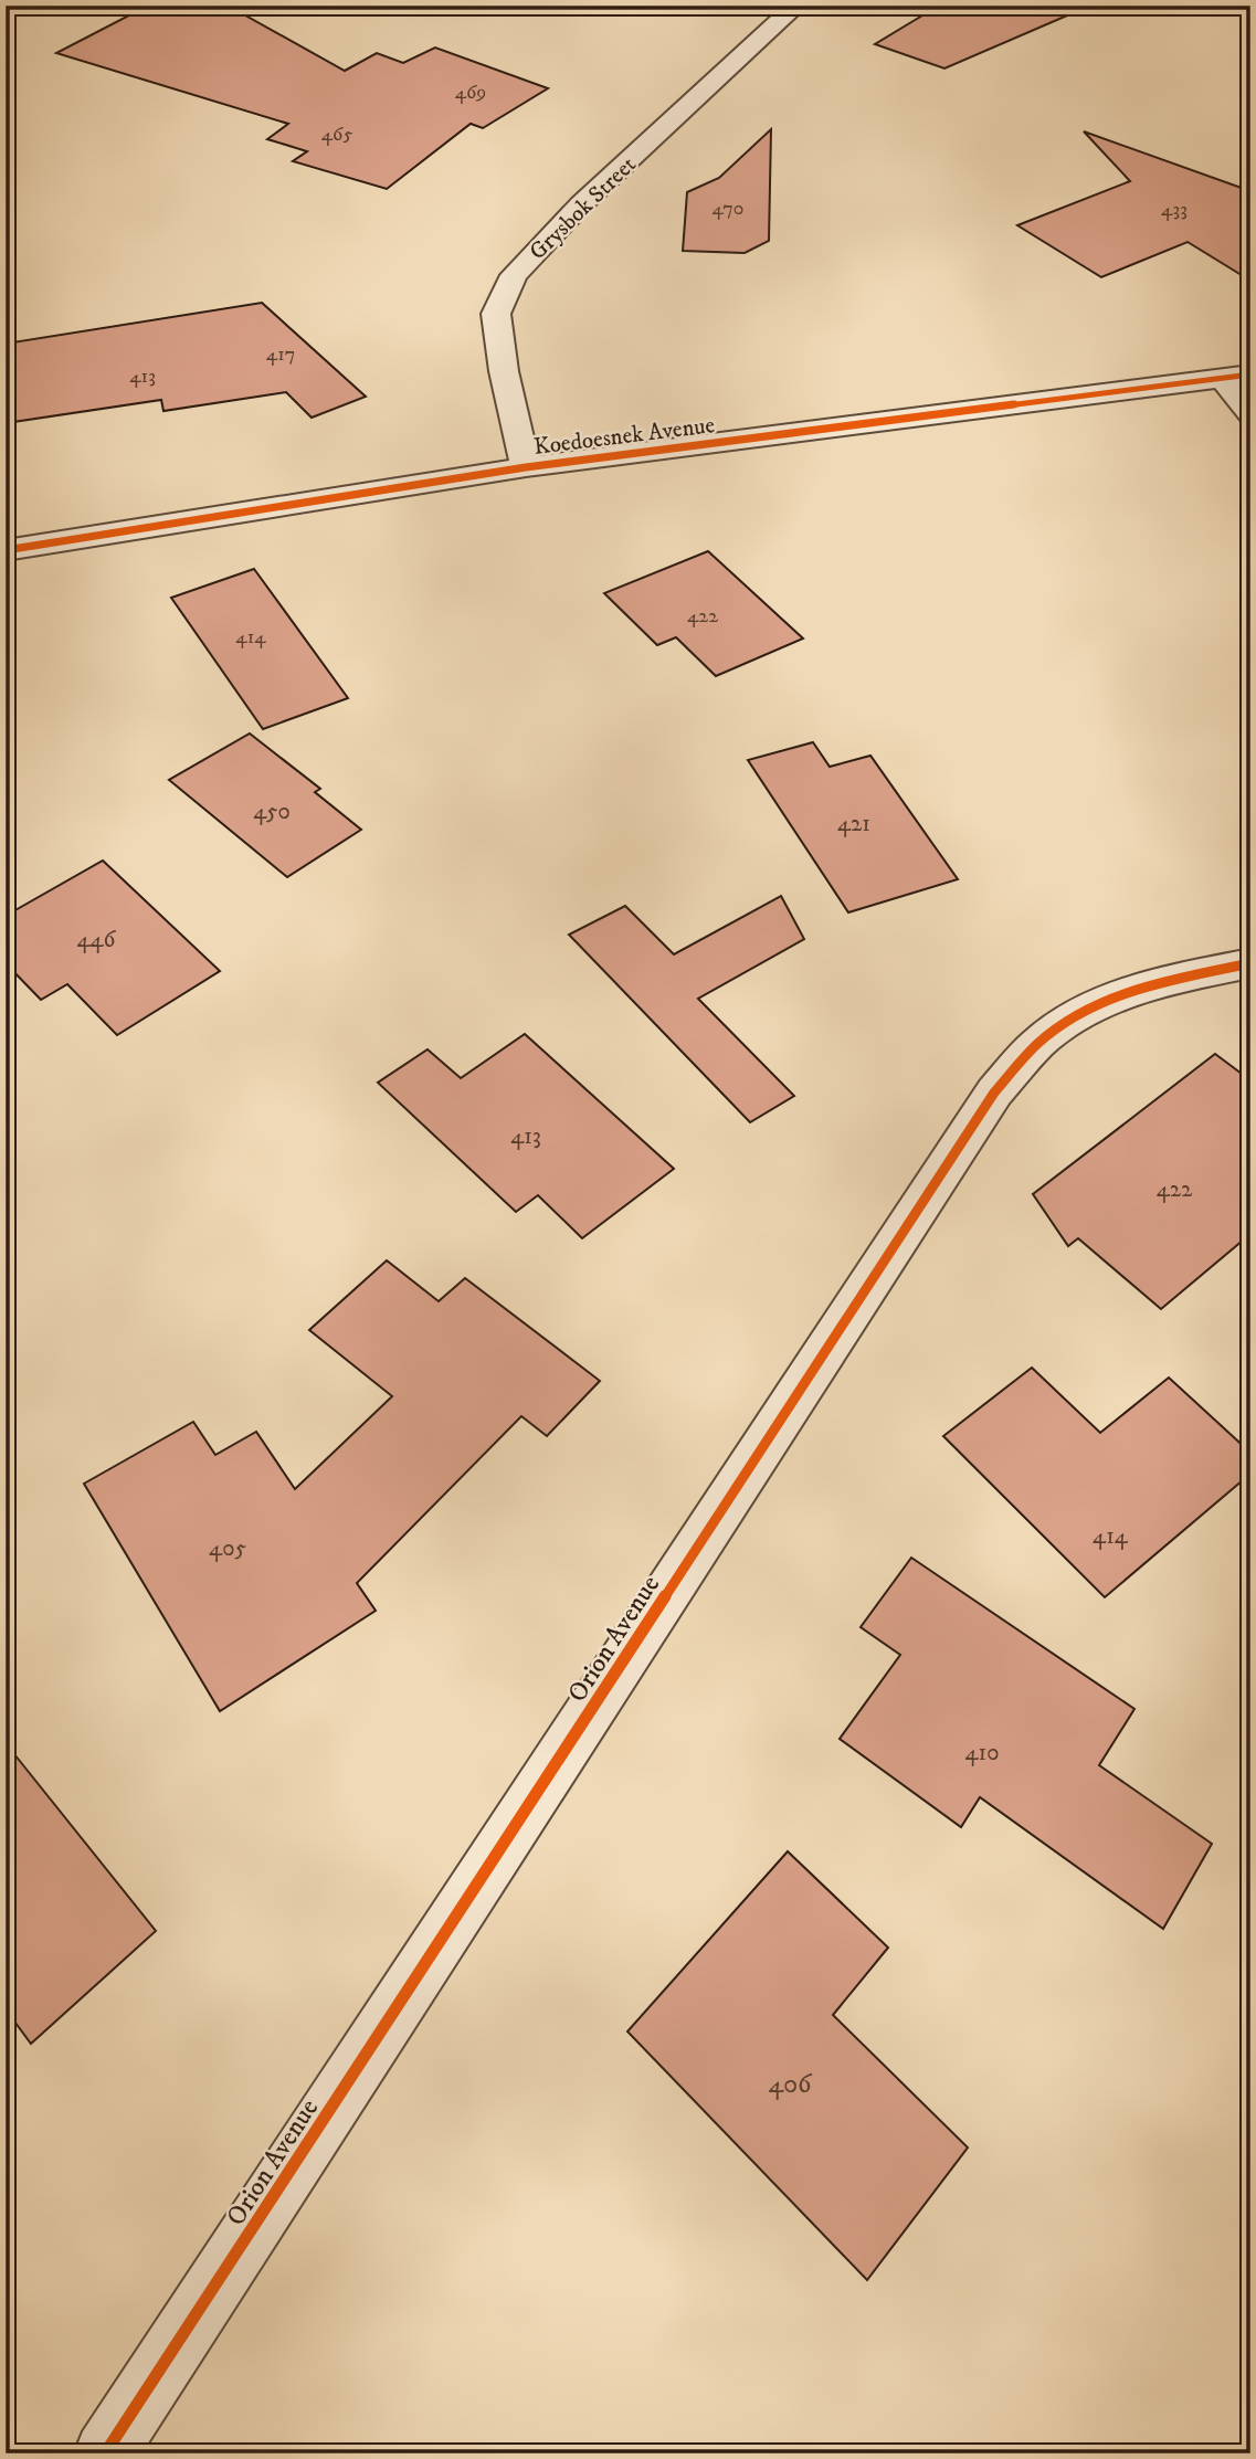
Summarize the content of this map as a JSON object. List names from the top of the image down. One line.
{"streets":{"street":["Grysbok Street","Koedoesnek Avenue","Orion Avenue"]},"crossings":[["Grysbok Street","Koedoesnek Avenue"]],"house_numbers":["469","465","470","433","417","413","422","414","450","421","446","413","422","414","405","410","406"]}
